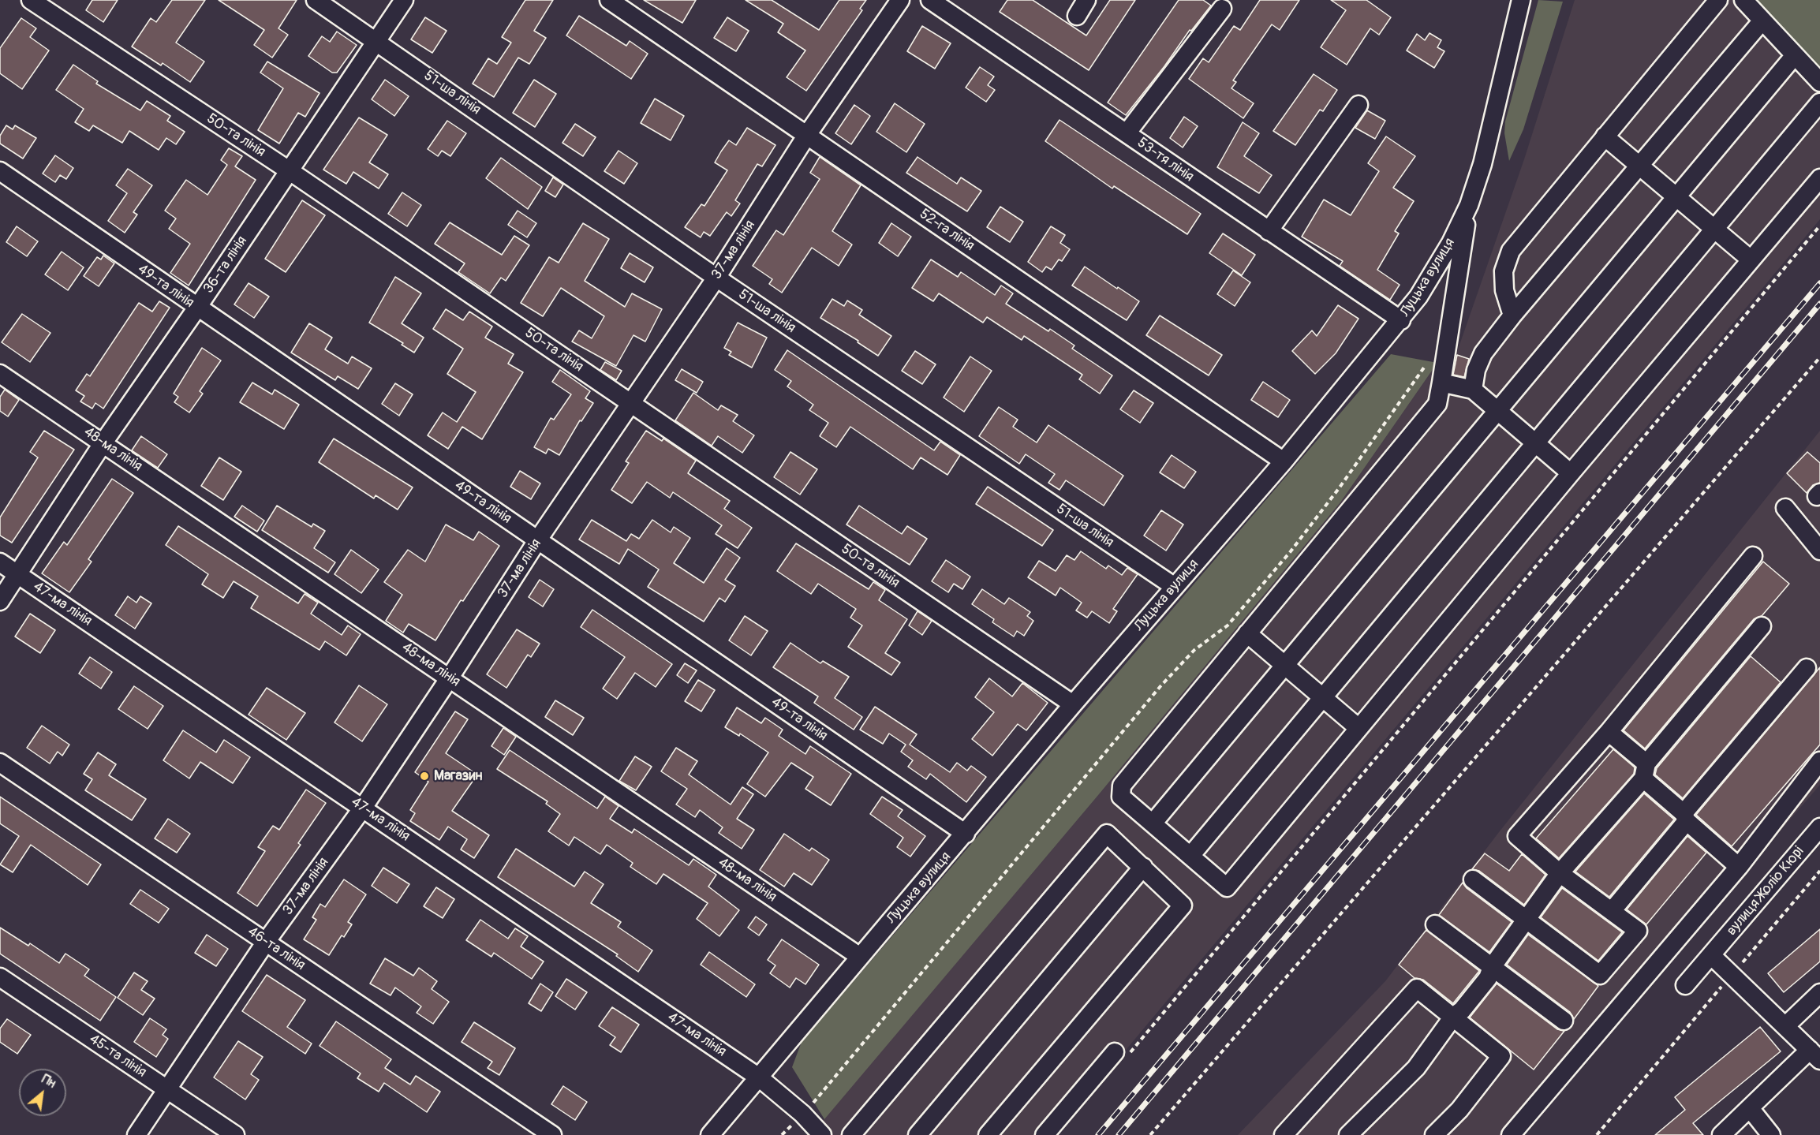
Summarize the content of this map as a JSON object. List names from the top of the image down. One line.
{"streets":{"street":["51-ша лінія","50-та лінія","53-тя лінія","52-га лінія","37-ма лінія","36-та лінія","Луцька вулиця","49-та лінія","48-ма лінія","47-ма лінія","вулиця Жоліо Кюрі","46-та лінія","45-та лінія"]},"crossings":[["51-ша лінія","37-ма лінія"],["51-ша лінія","36-та лінія"],["51-ша лінія","Луцька вулиця"],["50-та лінія","37-ма лінія"],["50-та лінія","36-та лінія"],["50-та лінія","Луцька вулиця"],["53-тя лінія","Луцька вулиця"],["52-га лінія","37-ма лінія"],["52-га лінія","Луцька вулиця"],["37-ма лінія","49-та лінія"],["37-ма лінія","48-ма лінія"],["37-ма лінія","47-ма лінія"],["37-ма лінія","46-та лінія"],["37-ма лінія","45-та лінія"],["36-та лінія","49-та лінія"],["36-та лінія","48-ма лінія"],["36-та лінія","47-ма лінія"],["Луцька вулиця","49-та лінія"],["Луцька вулиця","48-ма лінія"],["Луцька вулиця","47-ма лінія"]],"places":["Магазин"],"north":"top right"}
